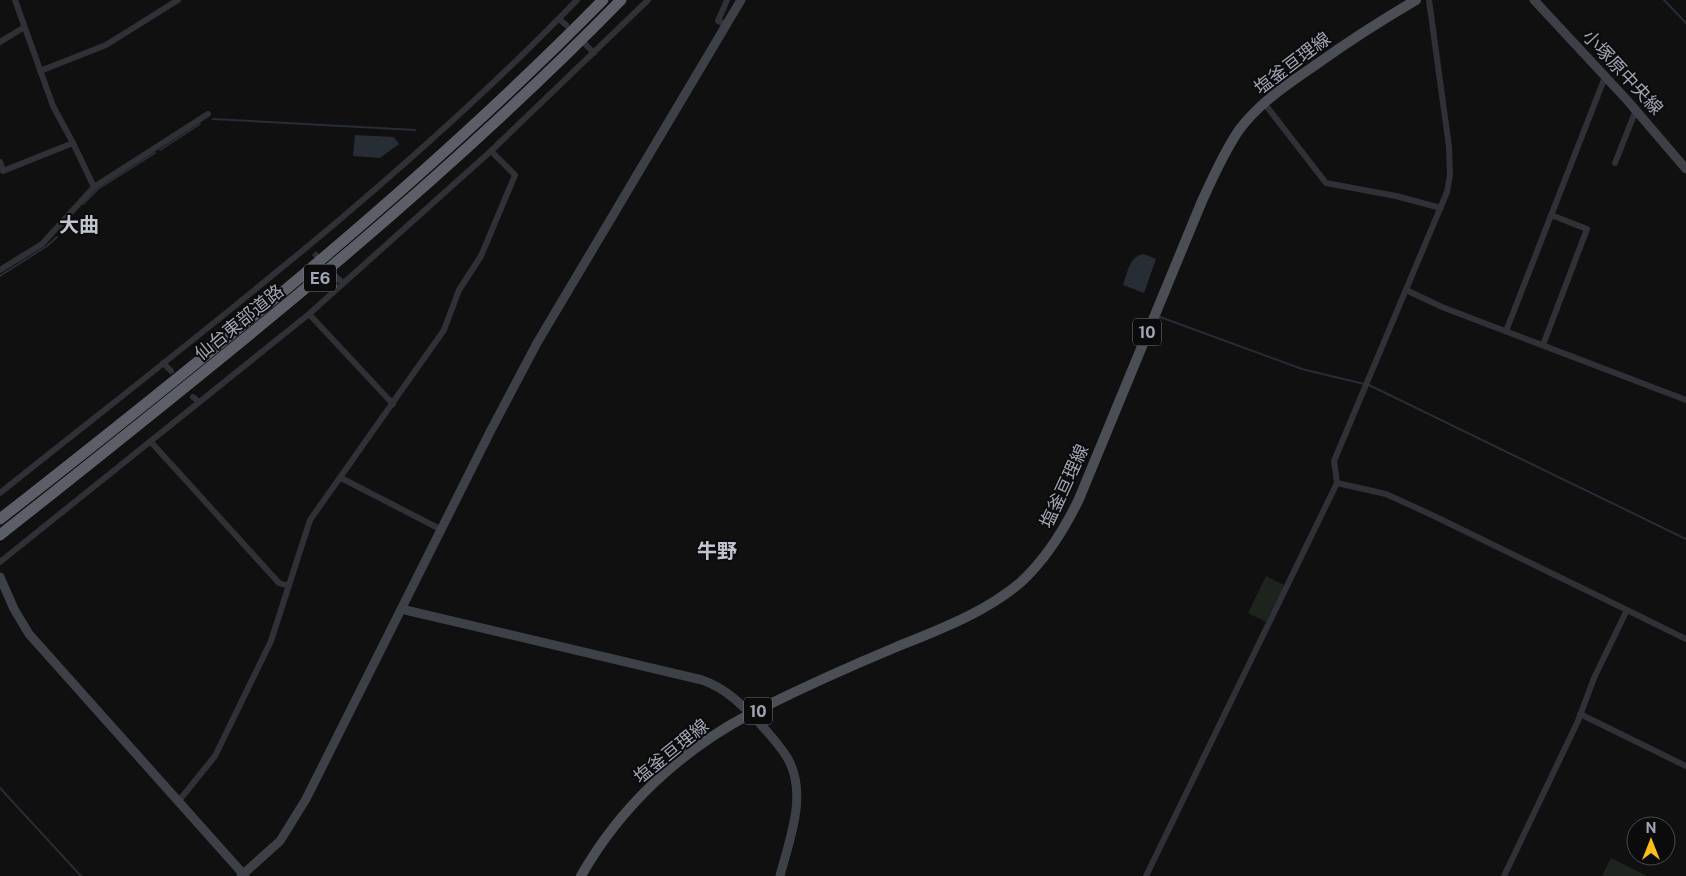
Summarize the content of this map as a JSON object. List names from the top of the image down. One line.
{"streets":{"highway":["E6","仙台東部道路"],"main road":["塩釜亘理線","10"],"street":["小塚原中央線"]},"districts":["大曲","牛野"],"north":"top"}
